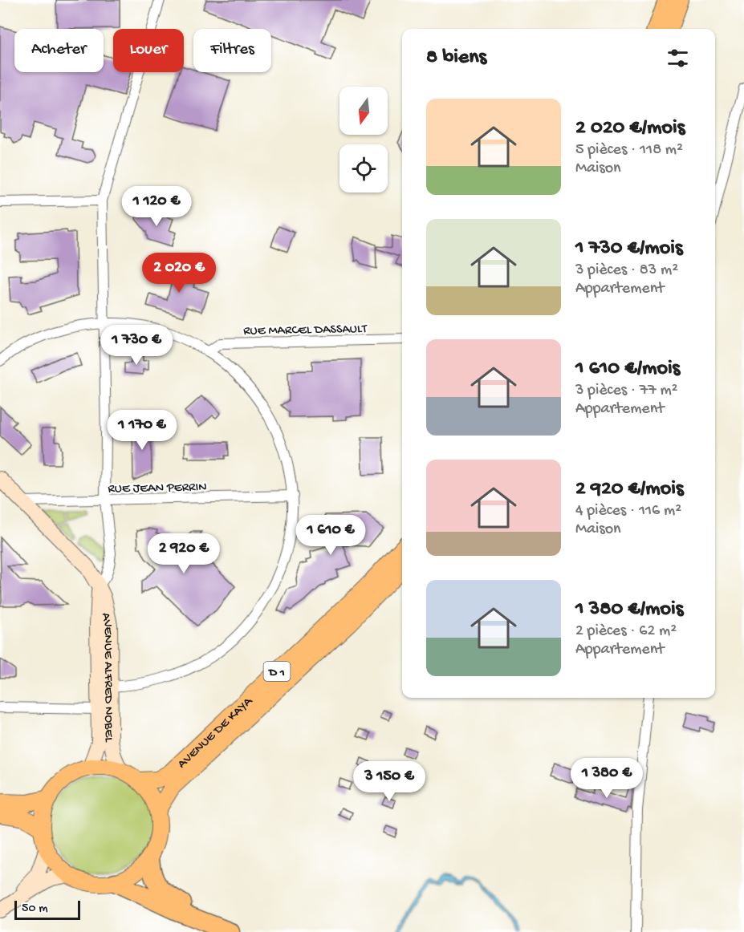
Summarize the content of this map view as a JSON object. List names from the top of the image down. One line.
{"streets":{"main road":["D 1","AVENUE DE KAYA"],"street":["RUE MARCEL DASSAULT","RUE JEAN PERRIN","AVENUE ALFRED NOBEL"]},"crossings":[["AVENUE ALFRED NOBEL","AVENUE DE KAYA"]],"scale_bar":"50 m","north":"bottom","page":{"chip":["Acheter","Louer","Filtres"],"heading":"8 biens","list":[{"name":"2 020 €/mois","note":"5 pièces · 118 m² · Maison"},{"name":"1 730 €/mois","note":"3 pièces · 83 m² · Appartement"},{"name":"1 610 €/mois","note":"3 pièces · 77 m² · Appartement"},{"name":"2 920 €/mois","note":"4 pièces · 116 m² · Maison"},{"name":"1 380 €/mois","note":"2 pièces · 62 m² · Appartement"}],"price":["1 120 €","2 020 €","1 730 €","1 170 €","1 610 €","2 920 €","1 380 €","3 150 €"],"scale":"50 m"}}
